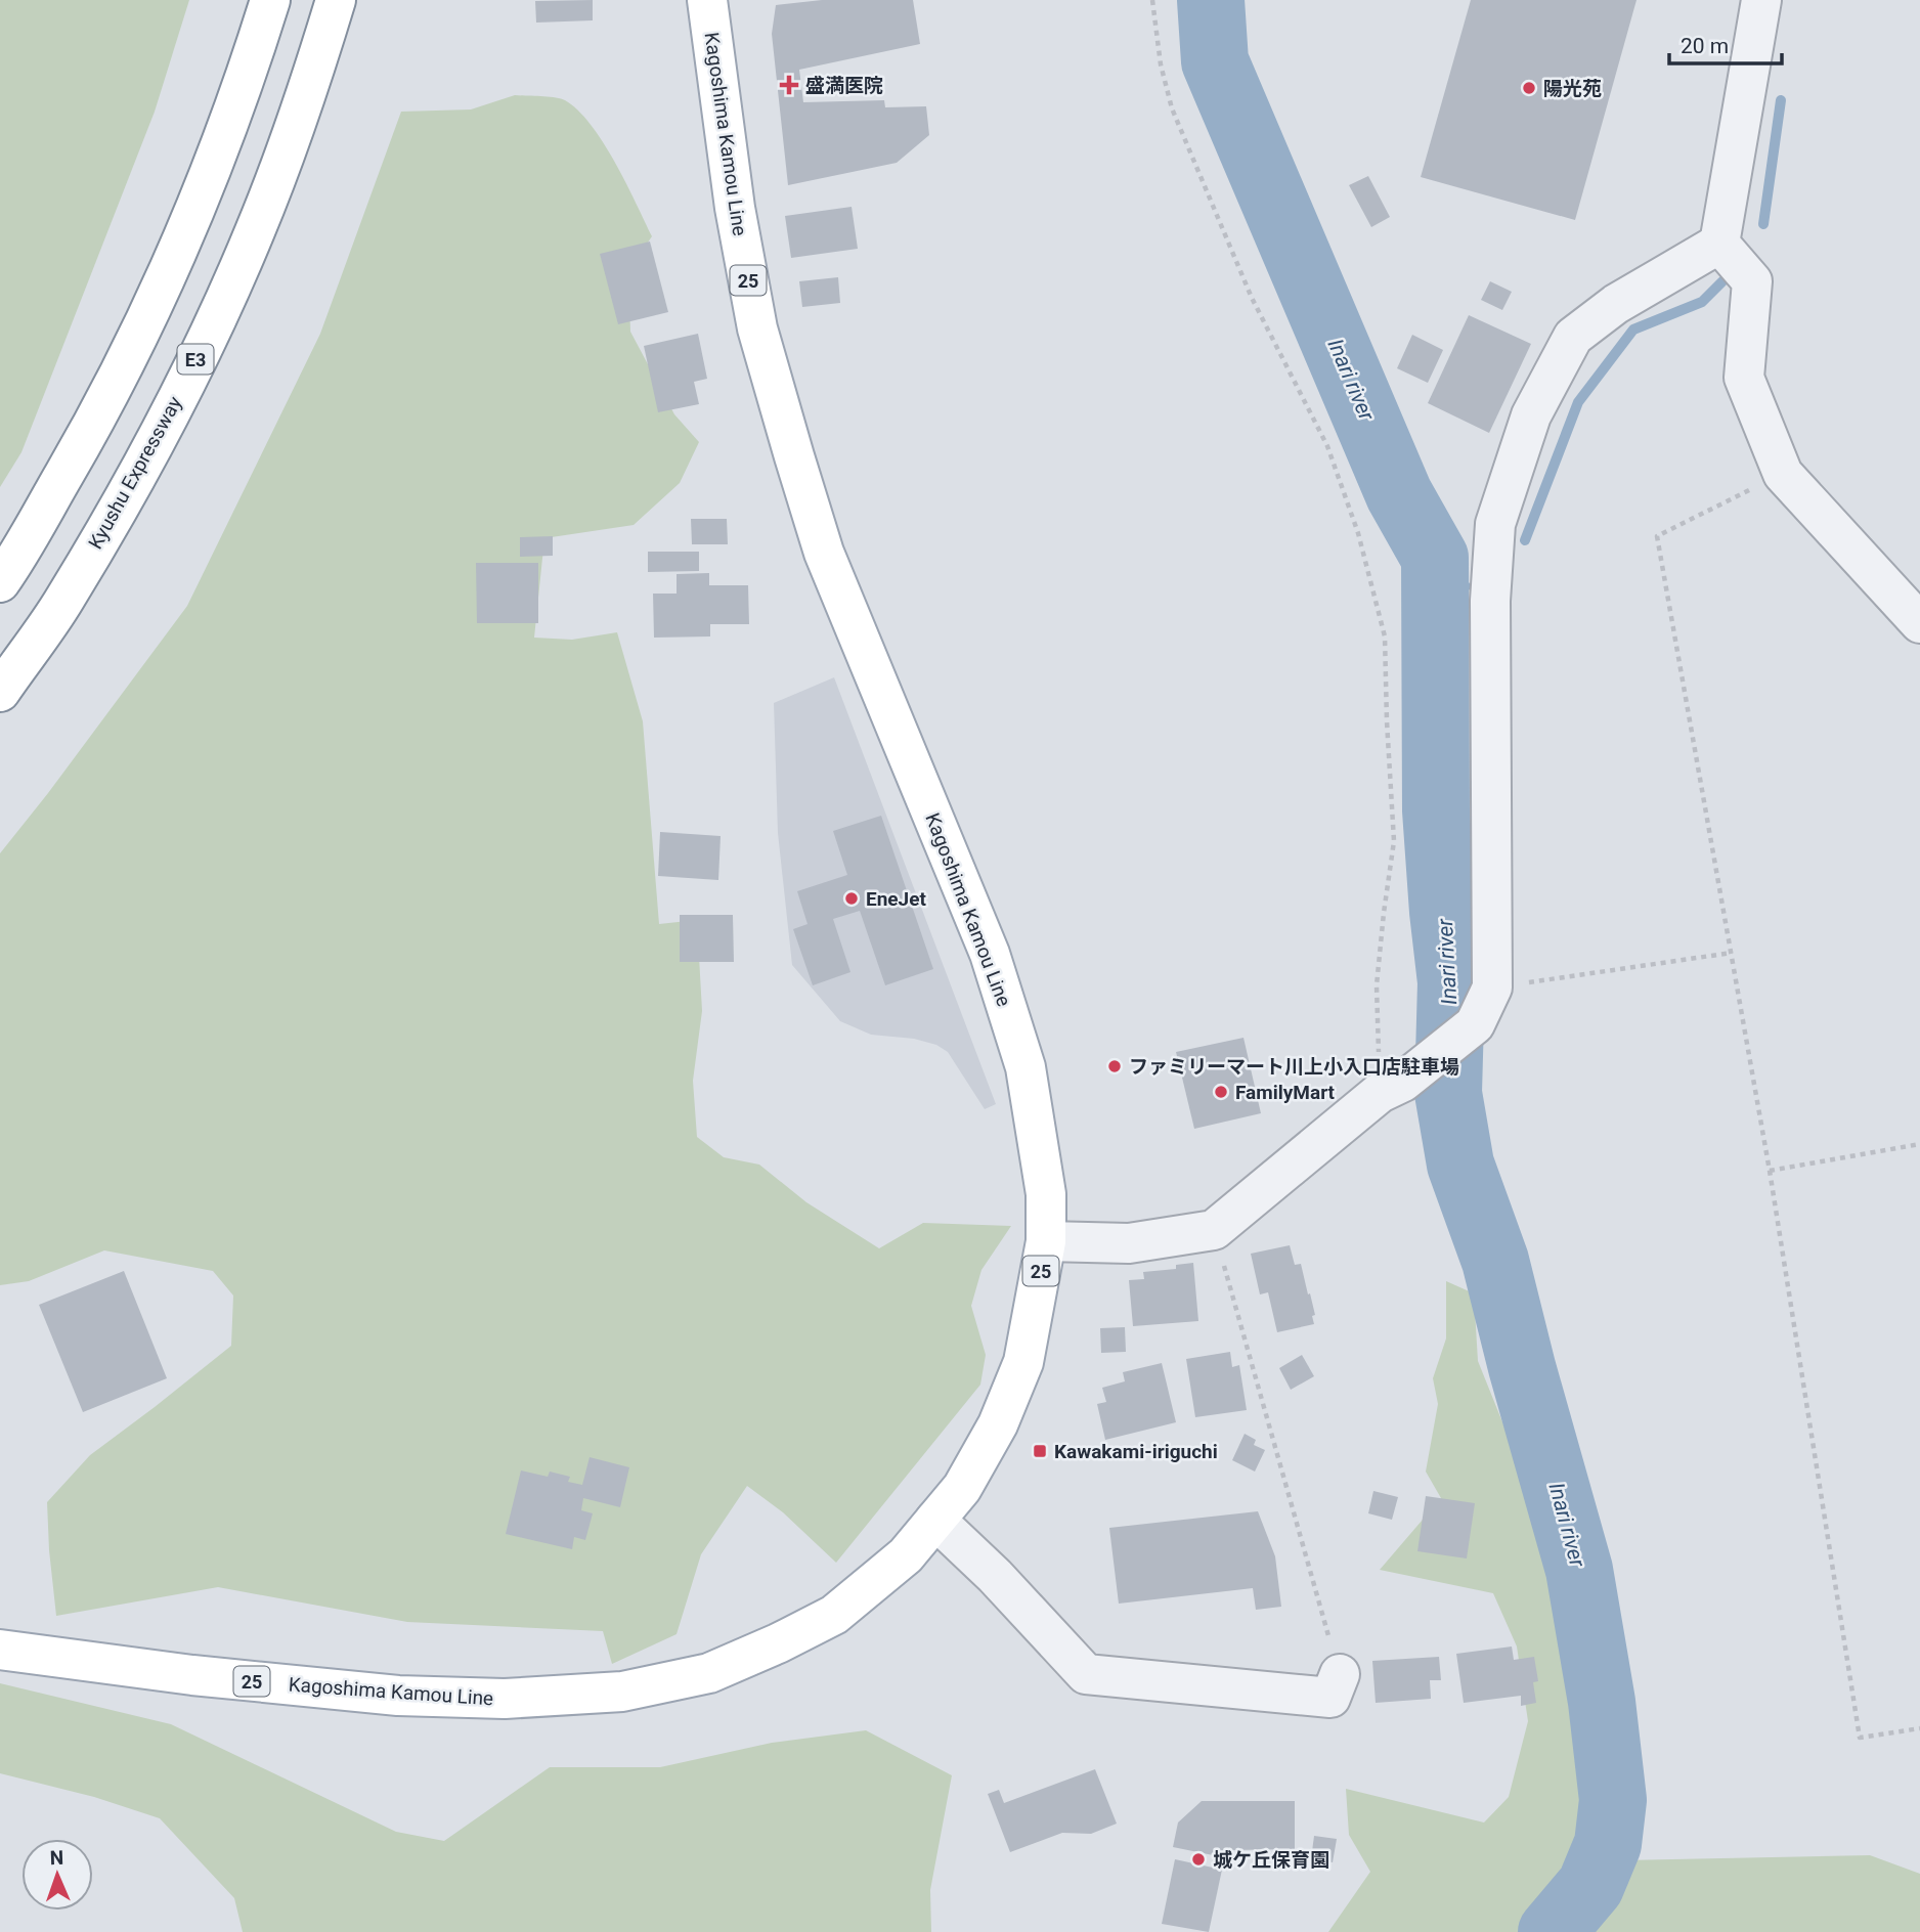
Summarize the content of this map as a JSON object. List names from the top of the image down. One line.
{"streets":{"main road":["Kagoshima Kamou Line","25","E3","Kyushu Expressway"]},"water":["Inari river"],"places":{"health":["盛満医院"],"other":["陽光苑","EneJet","ファミリーマート川上小入口店駐車場","FamilyMart","城ケ丘保育園"],"transit":["Kawakami-iriguchi"]},"scale_bar":"20 m","north":"top"}
